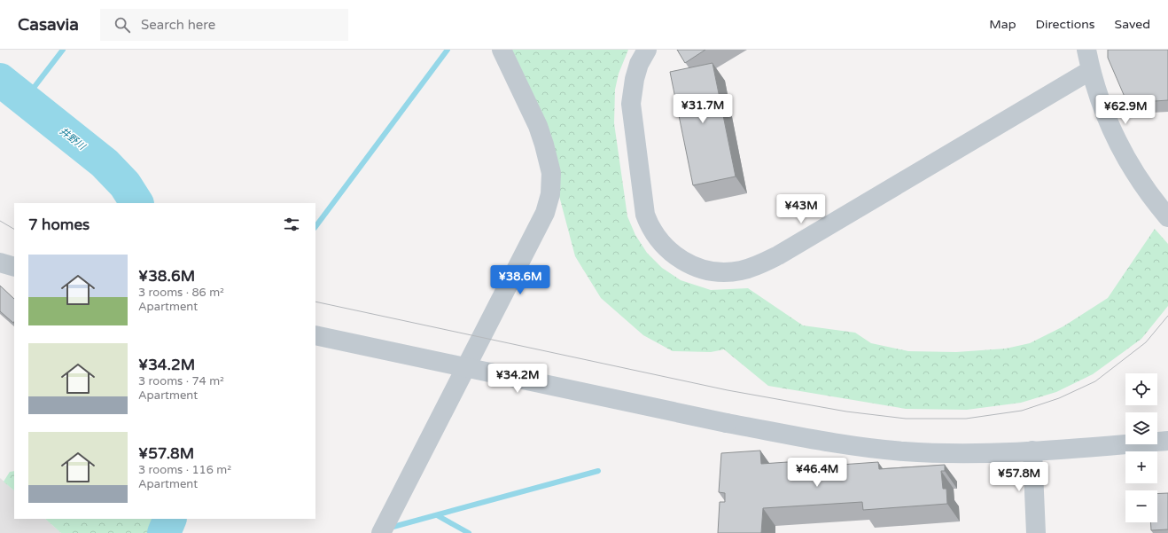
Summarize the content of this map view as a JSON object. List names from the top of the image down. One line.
{"water":["井野川"],"page":{"header":"Casavia","search":"Search here","nav":["Map","Directions","Saved"],"price":["¥31.7M","¥62.9M","¥43M","¥38.6M","¥34.2M","¥46.4M","¥57.8M"],"heading":"7 homes","list":[{"name":"¥38.6M","note":"3 rooms · 86 m² · Apartment"},{"name":"¥34.2M","note":"3 rooms · 74 m² · Apartment"},{"name":"¥57.8M","note":"3 rooms · 116 m² · Apartment"}],"map_buttons":["+","−"]}}
